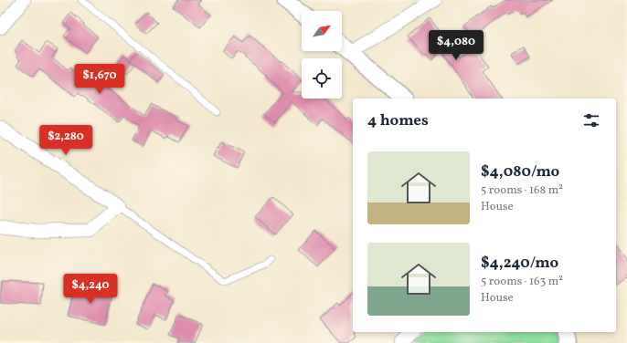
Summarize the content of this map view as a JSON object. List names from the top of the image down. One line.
{"north":"top right","page":{"price":["$4,080","$1,670","$2,280","$4,240"],"heading":"4 homes","list":[{"name":"$4,080/mo","note":"5 rooms · 168 m² · House"},{"name":"$4,240/mo","note":"5 rooms · 163 m² · House"}]}}
